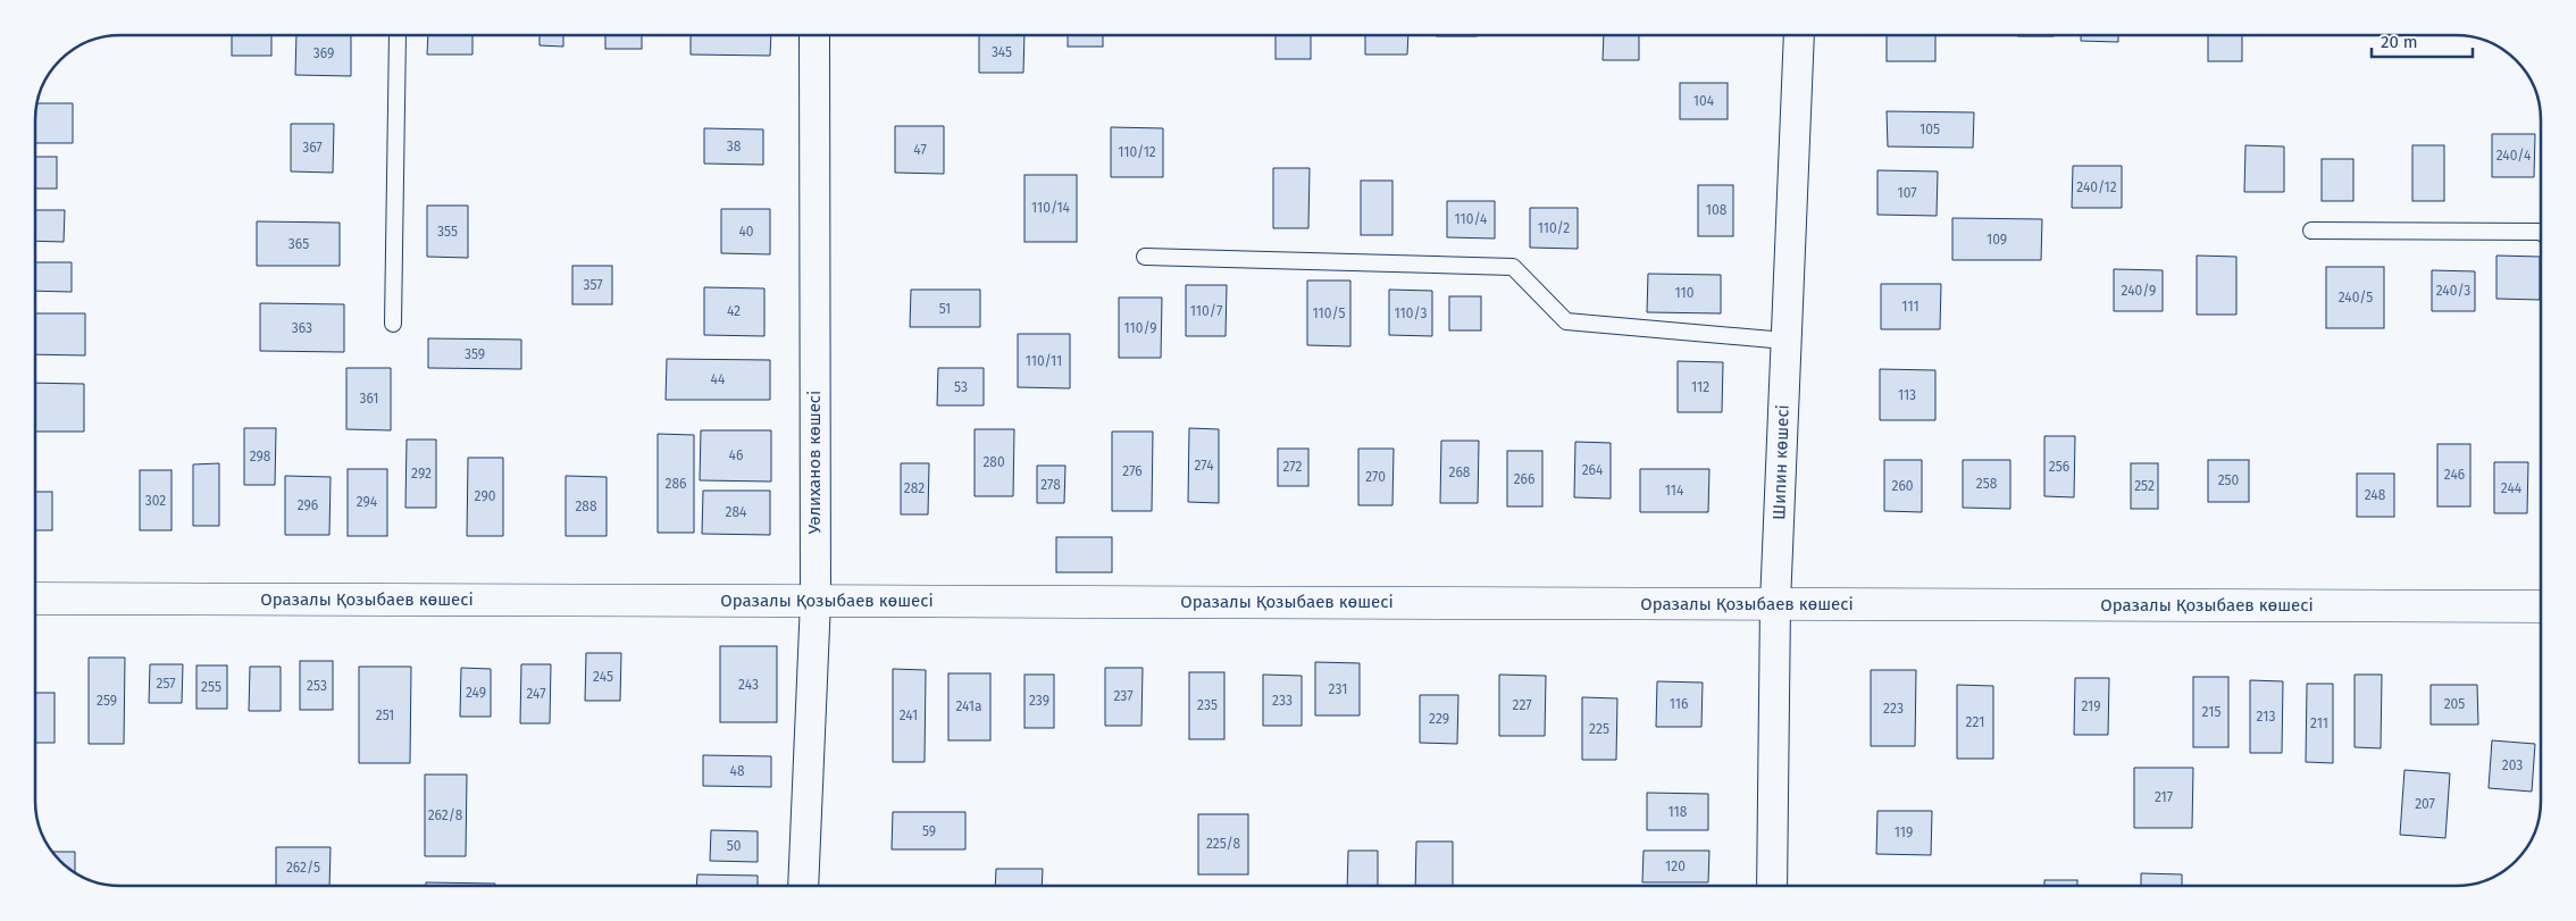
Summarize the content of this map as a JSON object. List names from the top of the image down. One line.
{"streets":{"street":["Уәлиханов көшесі","Шипин көшесі","Оразалы Қозыбаев көшесі"]},"crossings":[["Уәлиханов көшесі","Оразалы Қозыбаев көшесі"],["Шипин көшесі","Оразалы Қозыбаев көшесі"]],"house_numbers":["345","369","104","105","38","367","47","110/12","240/4","240/12","107","110/14","108","110/4","110/2","355","40","109","365","357","240/9","240/3","110","240/5","111","51","42","110/7","110/5","110/3","363","110/9","359","110/11","44","53","112","113","361","46","298","280","274","272","256","264","276","268","292","246","270","266","250","286","258","278","260","252","282","244","114","248","290","302","294","296","288","284","245","257","243","253","255","231","249","247","237","259","239","233","116","205","235","227","241а","219","223","215","251","241","213","229","221","211","225","203","48","217","207","118","262/8","59","119","225/8","50","120","262/5"],"scale_bar":"20 m"}
